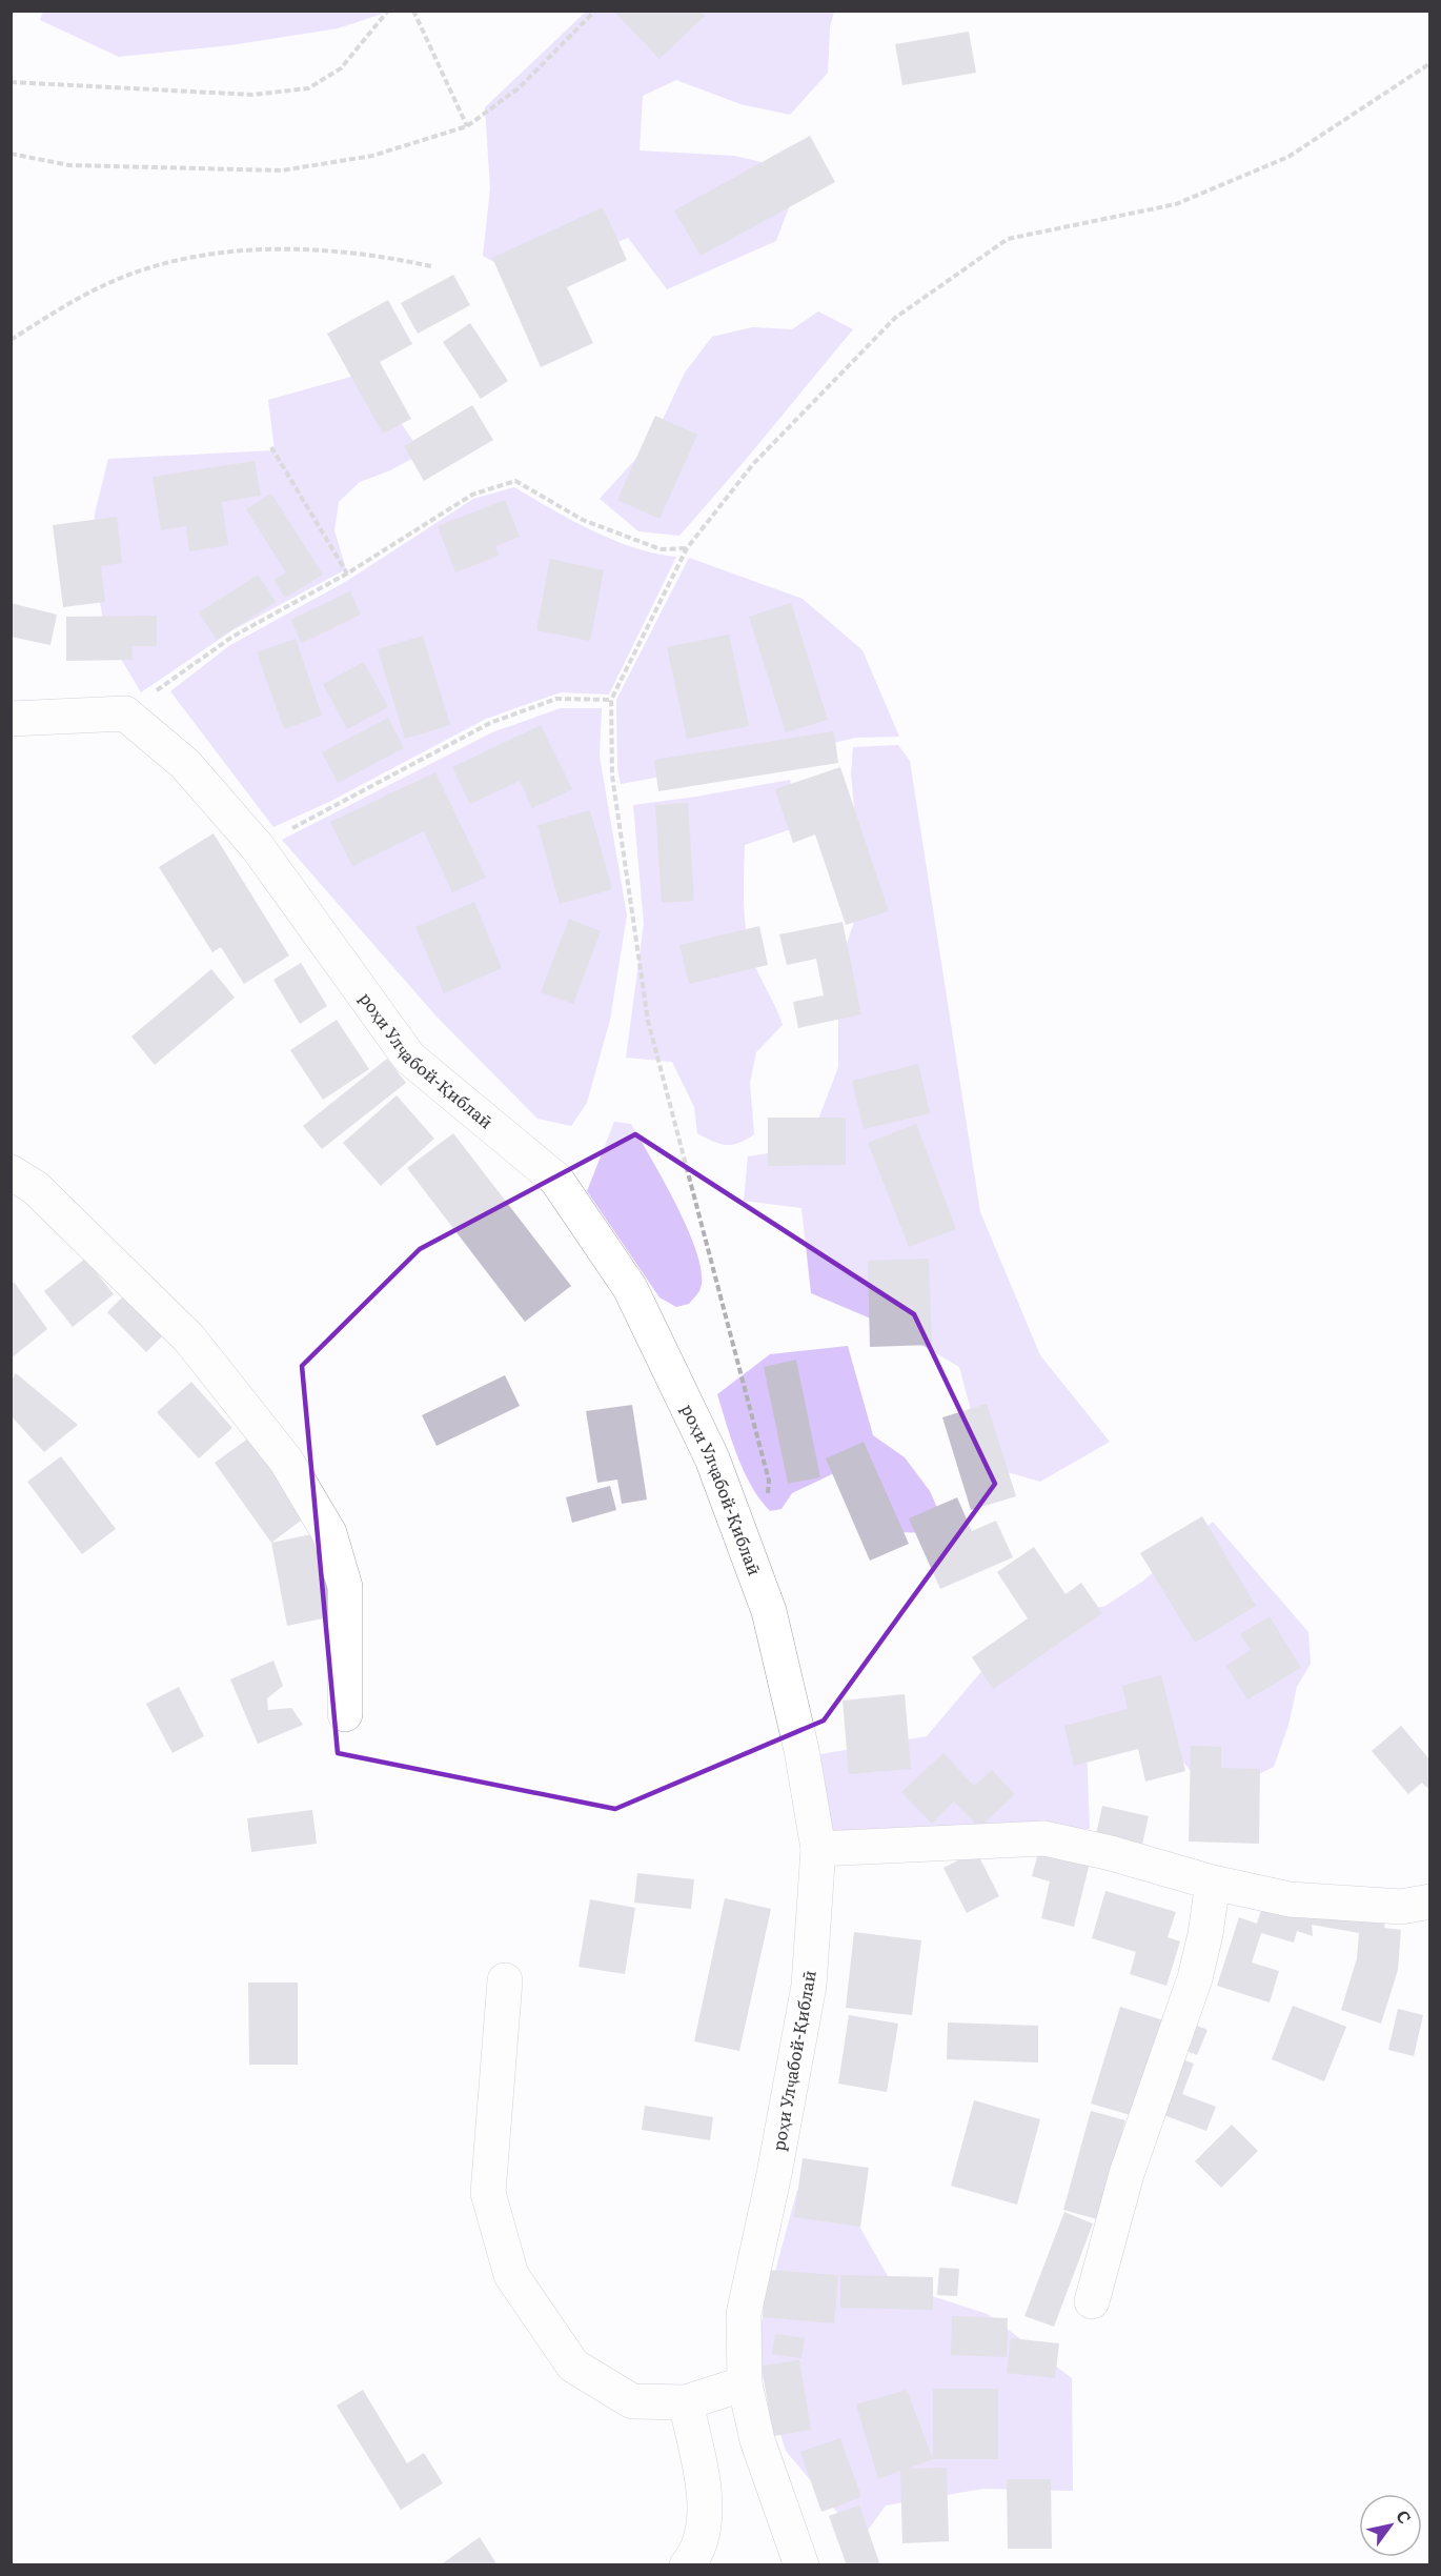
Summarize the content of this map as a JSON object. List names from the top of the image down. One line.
{"streets":{"street":["роҳи Улҷабой-Қиблаӣ"]},"north":"top right"}
